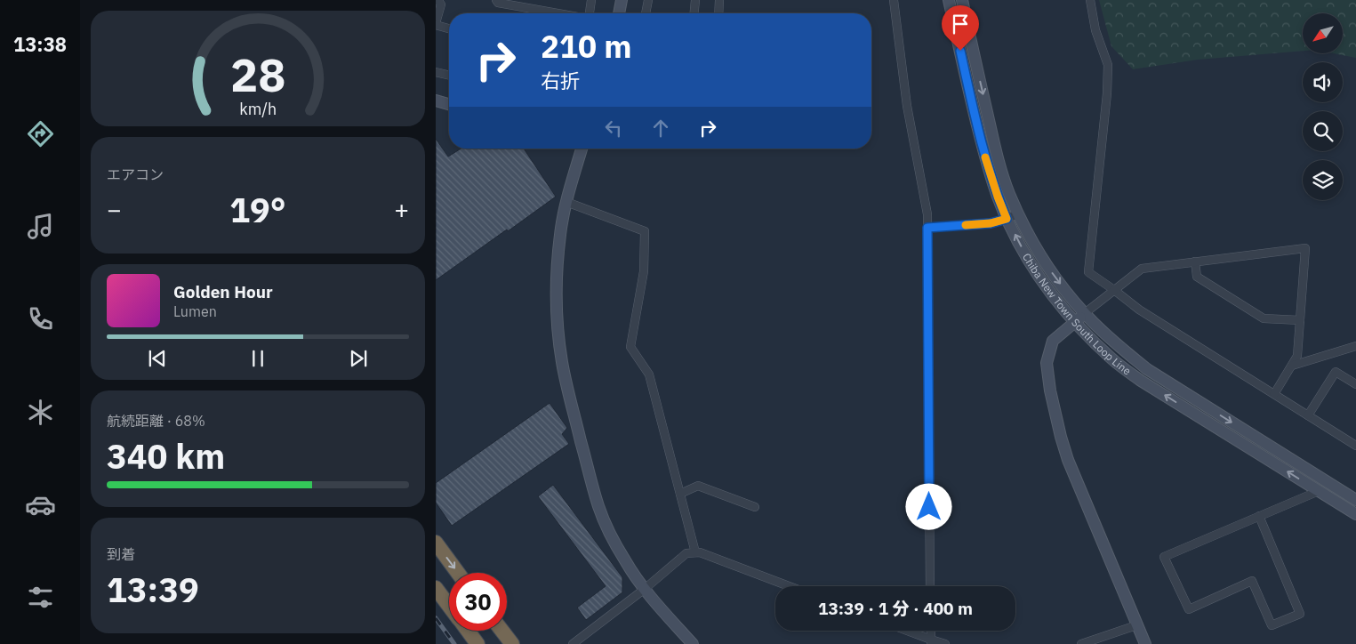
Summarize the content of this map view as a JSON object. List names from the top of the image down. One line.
{"streets":{"main road":["Chiba New Town South Loop Line"]},"north":"bottom left","page":{"tabs":"13:38","turn":["210 m","右折"],"tile":["エアコン",["航続距離 · 68%","340 km"],["到着","13:39"]],"heat":["−","19°","+"],"song":["Golden Hour","Lumen"],"limit":"30","trip":"13:39 · 1 分 · 400 m","gauge":["28","km/h"]}}
